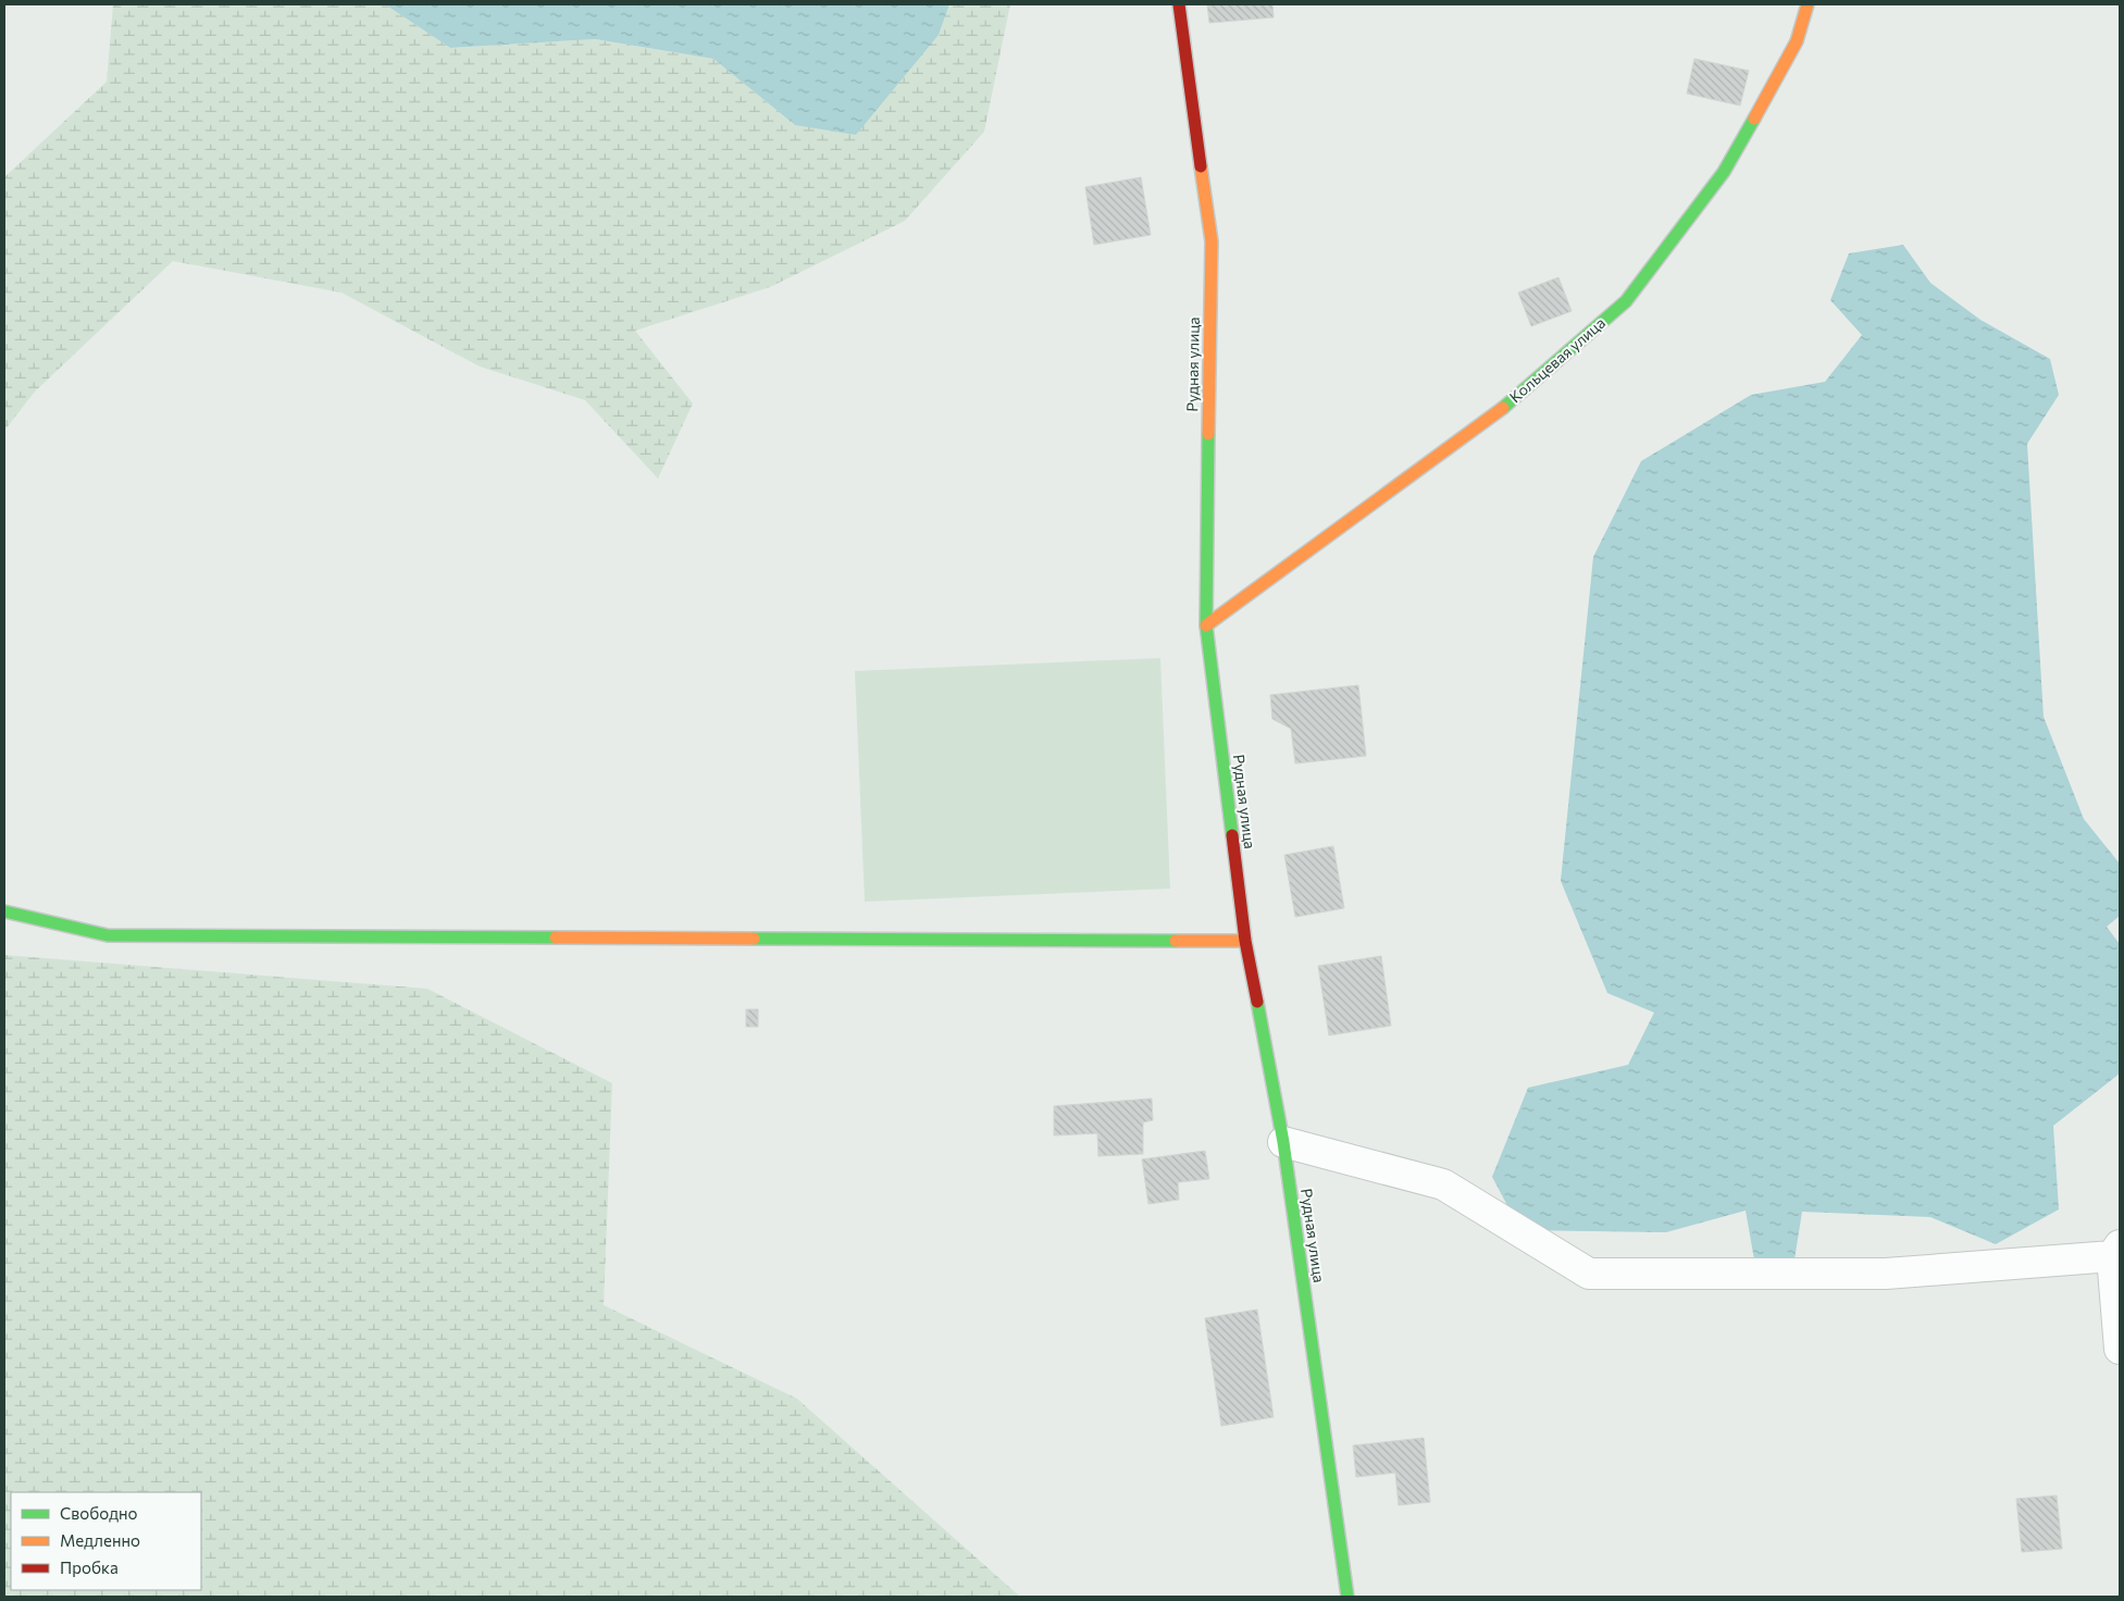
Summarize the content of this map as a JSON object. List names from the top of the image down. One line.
{"streets":{"street":["Кольцевая улица","Рудная улица"]},"crossings":[["Кольцевая улица","Рудная улица"]],"legend":["Свободно","Медленно","Пробка"]}
